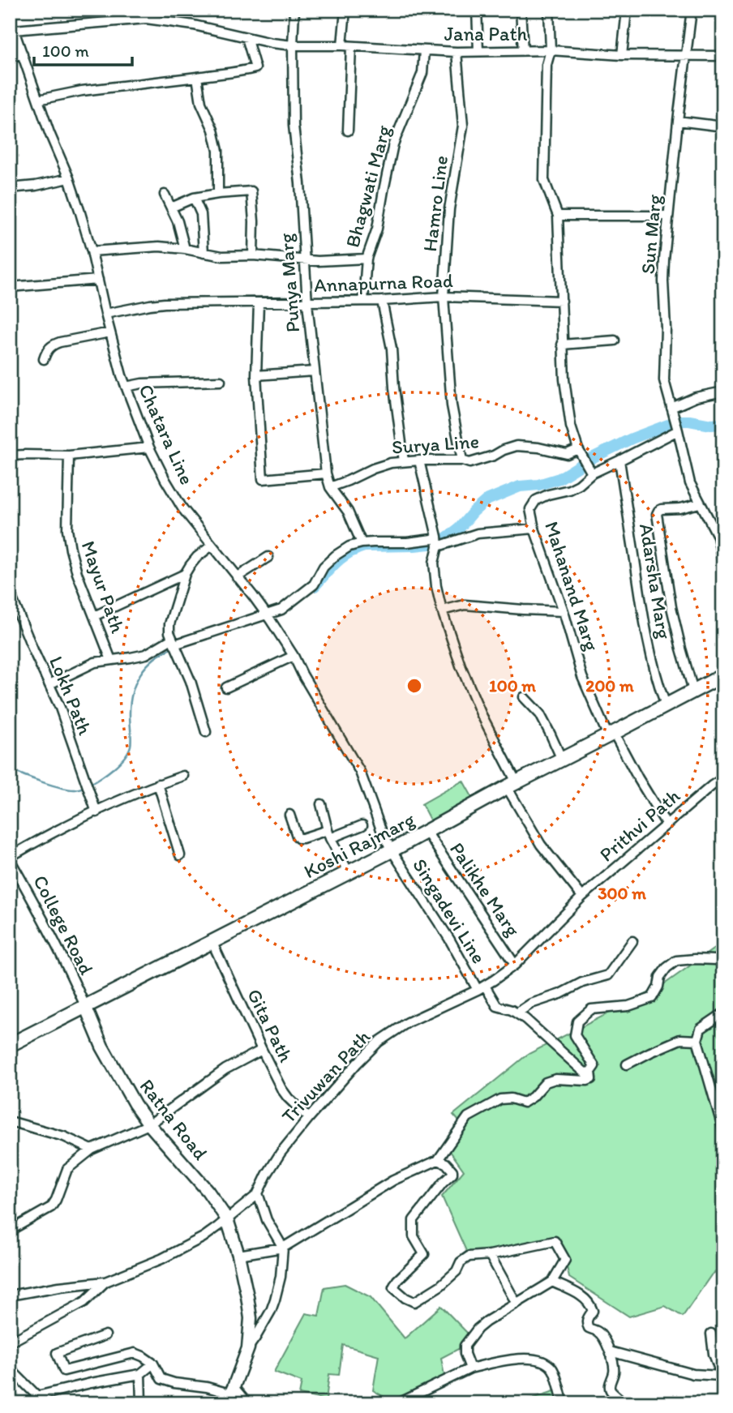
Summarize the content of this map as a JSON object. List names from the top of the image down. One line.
{"streets":{"main road":["Koshi Rajmarg"],"street":["Jana Path","Bhagwati Marg","Hamro Line","Sun Marg","Punya Marg","Annapurna Road","Chatara Line","Surya Line","Adarsha Marg","Mahanand Marg","Mayur Path","Lokh Path","Prithvi Path","Palikhe Marg","Singadevi Line","College Road","Gita Path","Trivuwan Path","Ratna Road"]},"crossings":[["Jana Path","Bhagwati Marg"],["Jana Path","Hamro Line"],["Jana Path","Sun Marg"],["Jana Path","Punya Marg"],["Jana Path","Chatara Line"],["Bhagwati Marg","Annapurna Road"],["Hamro Line","Annapurna Road"],["Hamro Line","Surya Line"],["Sun Marg","Mahanand Marg"],["Punya Marg","Annapurna Road"],["Punya Marg","Surya Line"],["Annapurna Road","Chatara Line"],["Chatara Line","Koshi Rajmarg"],["Chatara Line","Singadevi Line"],["Adarsha Marg","Mahanand Marg"],["Adarsha Marg","Koshi Rajmarg"],["Mahanand Marg","Prithvi Path"],["Mahanand Marg","Koshi Rajmarg"],["Prithvi Path","Palikhe Marg"],["Prithvi Path","Singadevi Line"],["Prithvi Path","Trivuwan Path"],["Koshi Rajmarg","Palikhe Marg"],["Koshi Rajmarg","Singadevi Line"],["Koshi Rajmarg","College Road"],["Koshi Rajmarg","Gita Path"],["Koshi Rajmarg","Ratna Road"],["Singadevi Line","Trivuwan Path"],["College Road","Ratna Road"],["Gita Path","Trivuwan Path"],["Trivuwan Path","Ratna Road"]],"scale_bar":"100 m","rings":["100 m","200 m","300 m"]}
